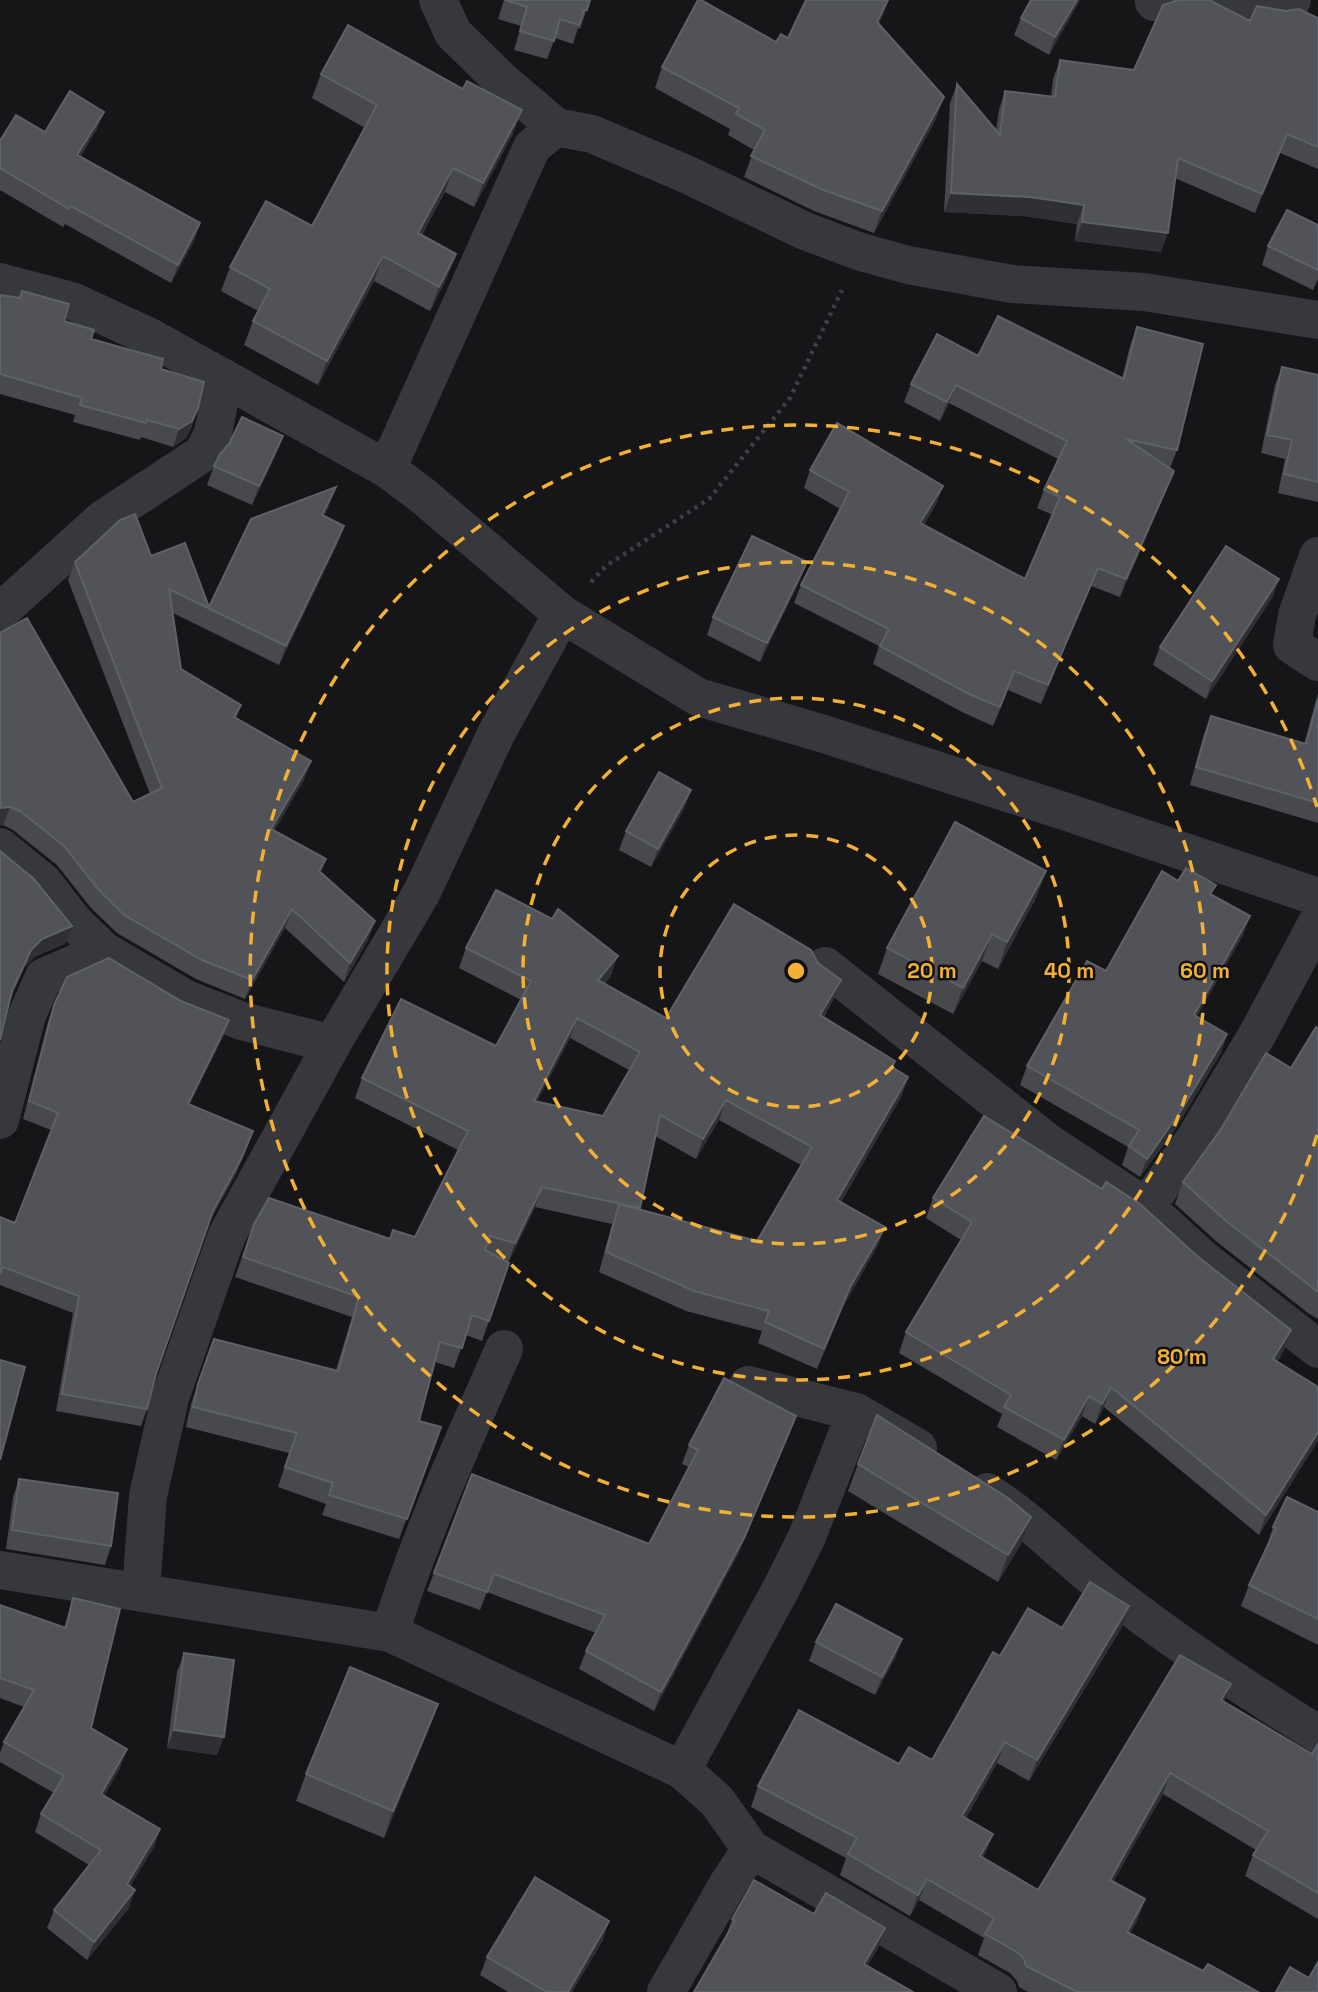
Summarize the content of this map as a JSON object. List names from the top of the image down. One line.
{"rings":["20 m","40 m","60 m","80 m"]}
